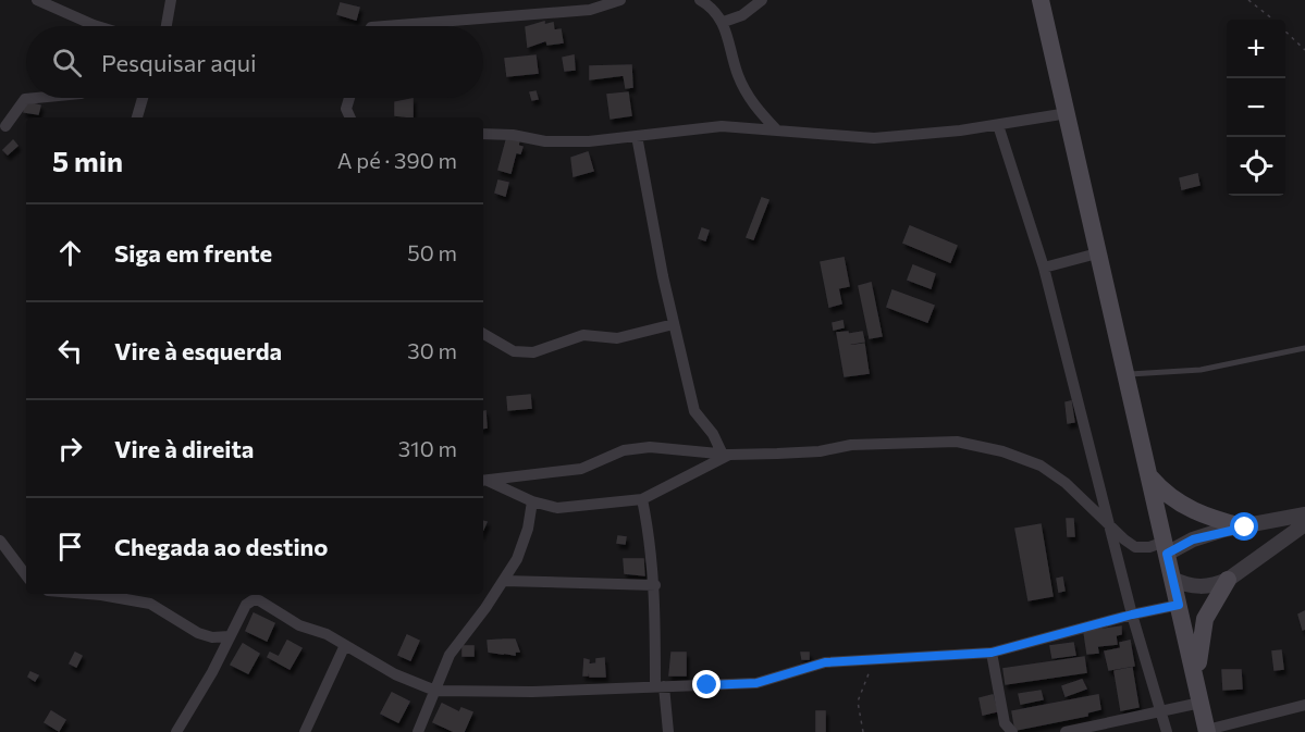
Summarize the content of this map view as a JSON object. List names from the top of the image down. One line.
{"page":{"map_buttons":["+","−"],"search":"Pesquisar aqui","heading":["5 min","A pé · 390 m"],"list":[["Siga em frente","50 m"],["Vire à esquerda","30 m"],["Vire à direita","310 m"],"Chegada ao destino"]}}
